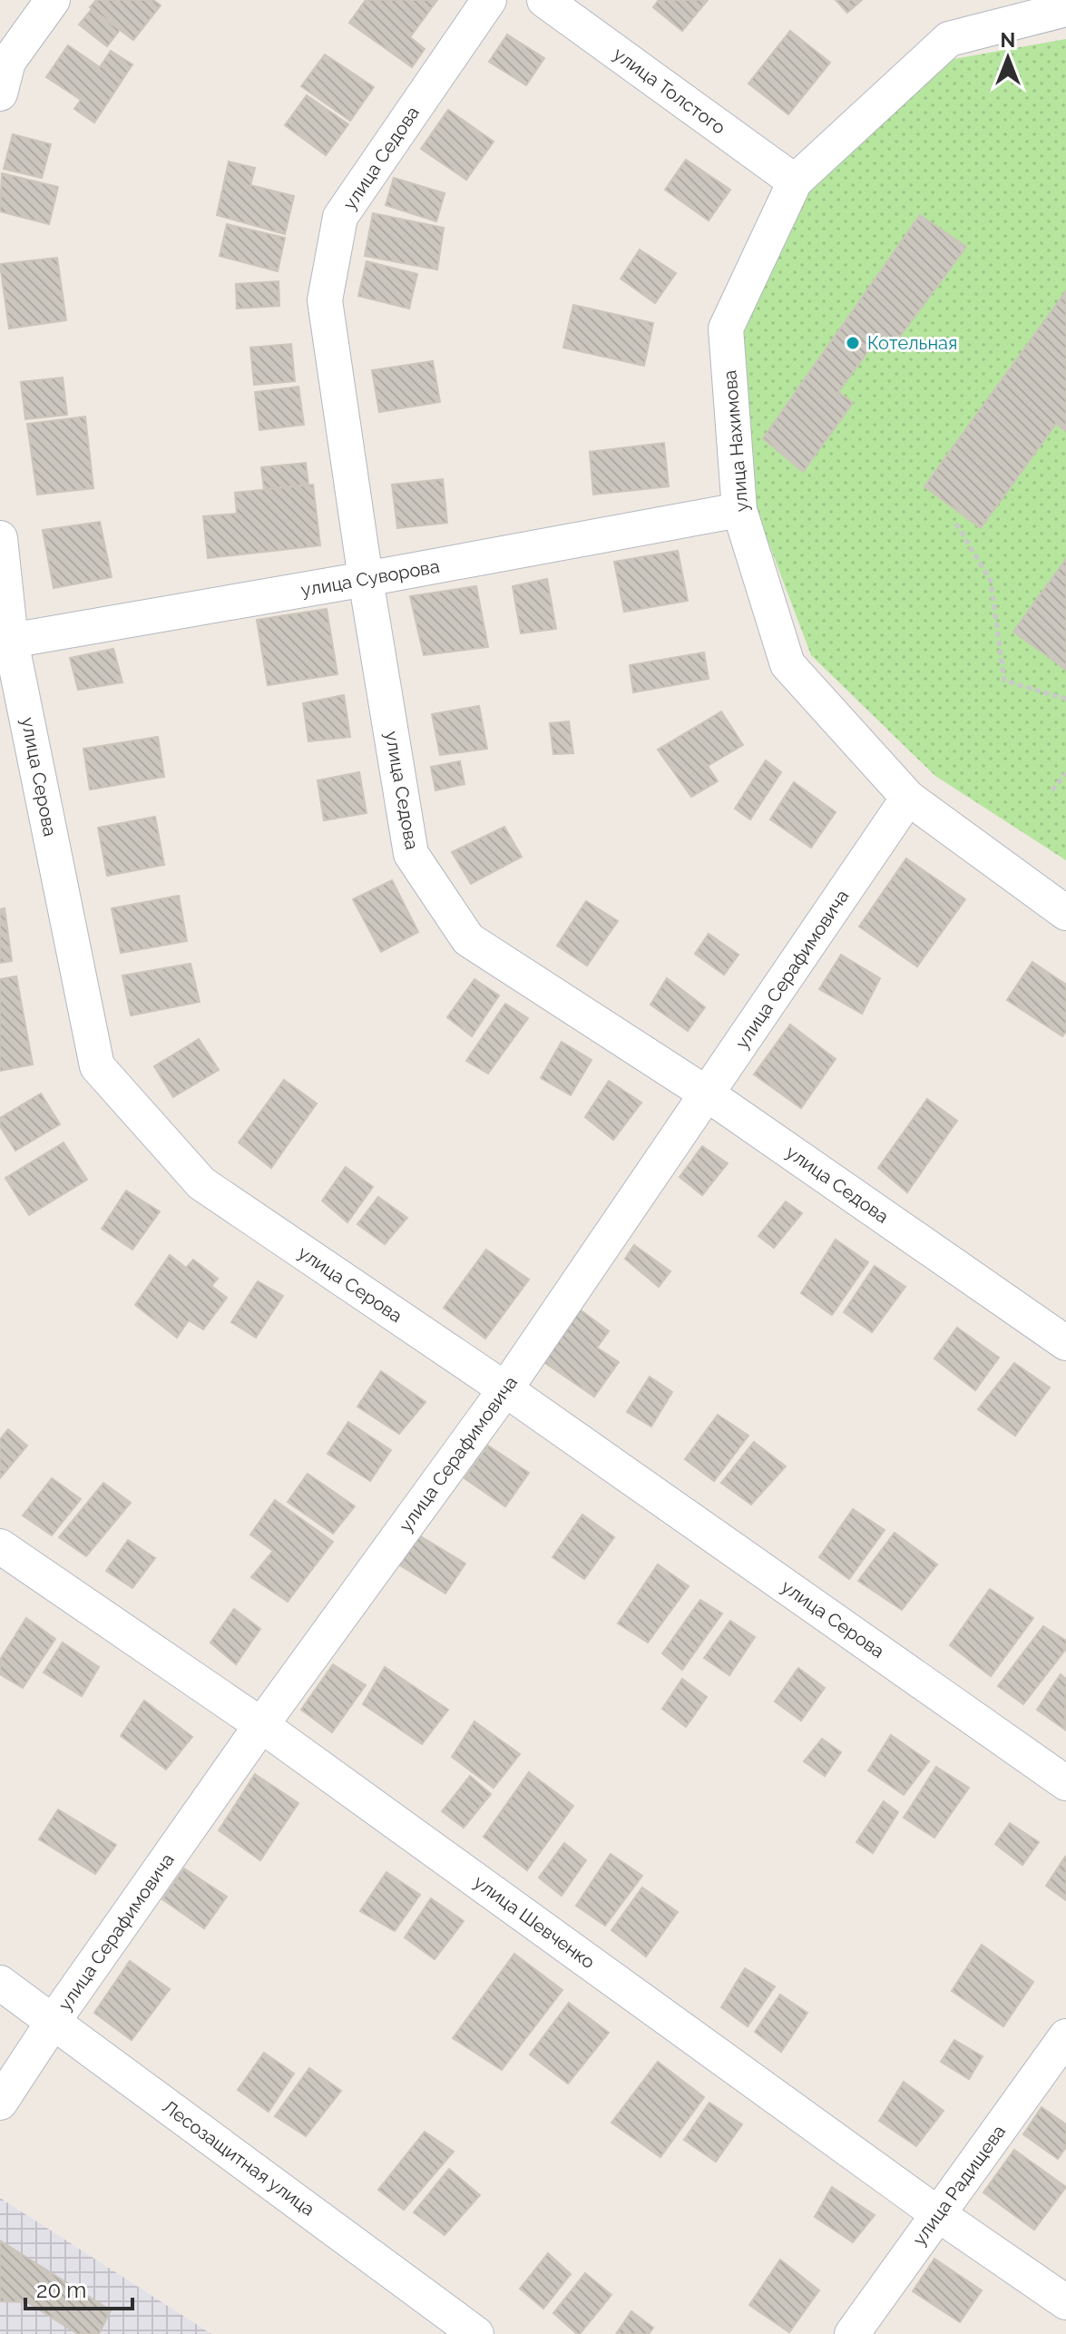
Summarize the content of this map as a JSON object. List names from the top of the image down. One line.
{"streets":{"street":["улица Толстого","улица Седова","улица Нахимова","улица Суворова","улица Серова","улица Серафимовича","улица Шевченко","Лесозащитная улица","улица Радищева"]},"crossings":[["улица Толстого","улица Нахимова"],["улица Седова","улица Суворова"],["улица Седова","улица Серафимовича"],["улица Нахимова","улица Суворова"],["улица Нахимова","улица Серафимовича"],["улица Суворова","улица Серова"],["улица Серова","улица Серафимовича"],["улица Серафимовича","улица Шевченко"],["улица Серафимовича","Лесозащитная улица"],["улица Шевченко","улица Радищева"]],"places":["Котельная"],"scale_bar":"20 m","north":"top"}
